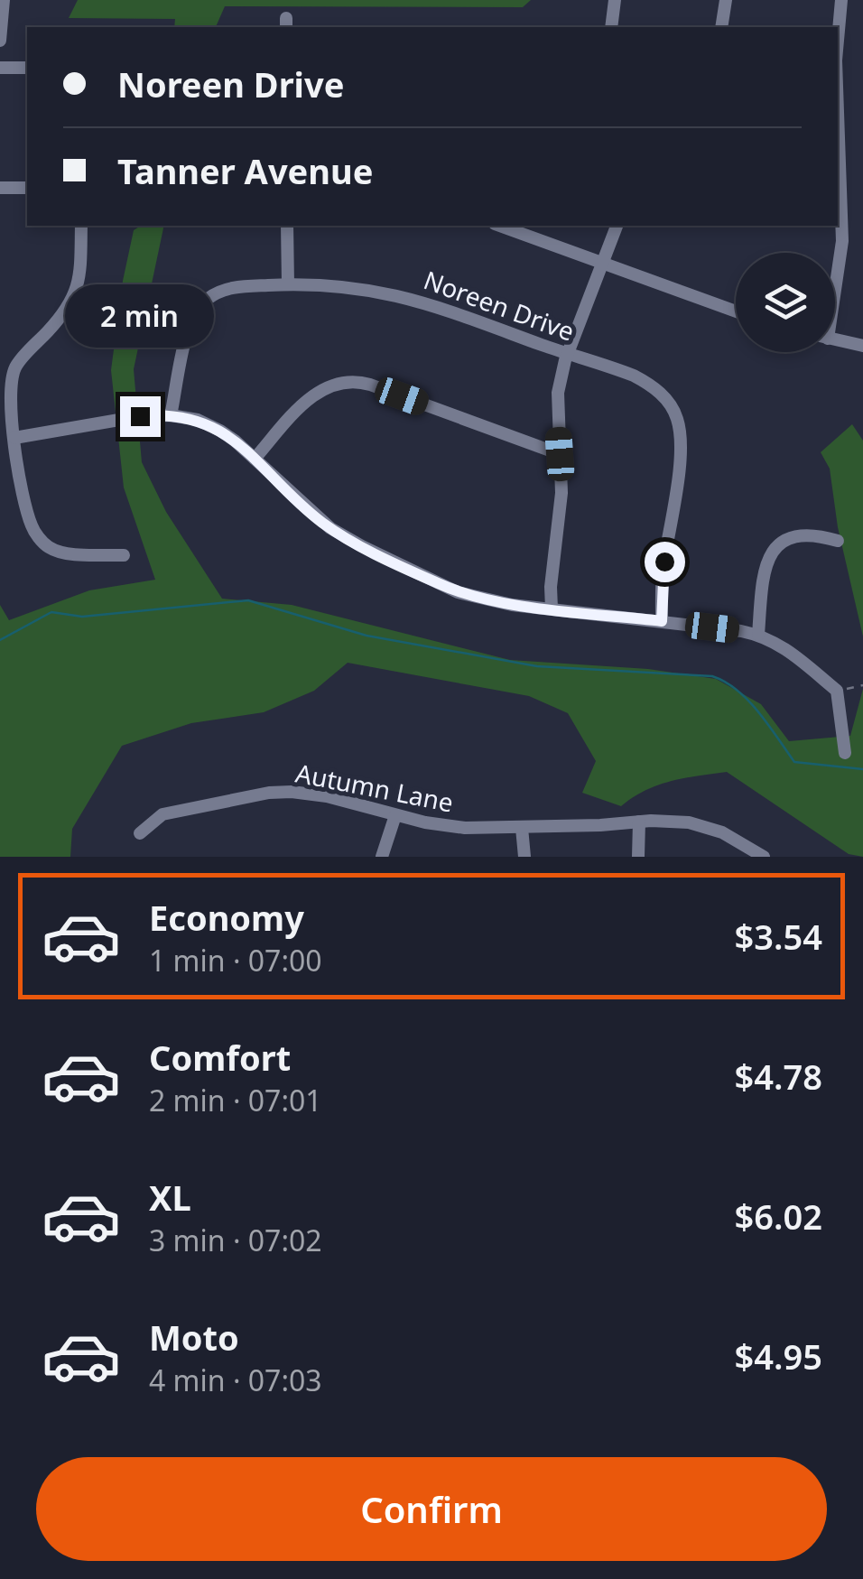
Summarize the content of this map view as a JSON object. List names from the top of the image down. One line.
{"streets":{"street":["Noreen Drive","Autumn Lane"]},"page":{"banner":["Noreen Drive","Tanner Avenue"],"bubble":"2 min","list":[{"name":"Economy","note":"1 min · 07:00","value":"$3.54"},{"name":"Comfort","note":"2 min · 07:01","value":"$4.78"},{"name":"XL","note":"3 min · 07:02","value":"$6.02"},{"name":"Moto","note":"4 min · 07:03","value":"$4.95"}],"buttons":"Confirm"}}
